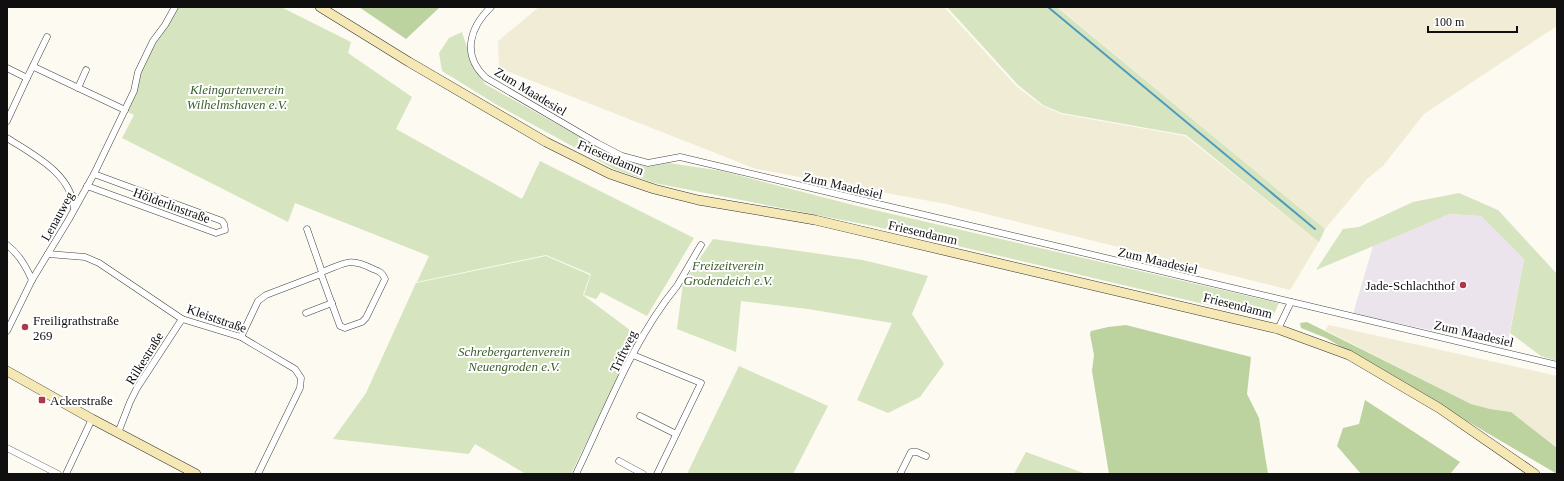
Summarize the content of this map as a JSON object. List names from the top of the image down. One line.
{"streets":{"main road":["Friesendamm"],"street":["Zum Maadesiel","Hölderlinstraße","Lenauweg","Kleiststraße","Triftweg","Rilkestraße"]},"crossings":[["Hölderlinstraße","Lenauweg"],["Lenauweg","Kleiststraße"],["Kleiststraße","Rilkestraße"]],"parks":["Kleingartenverein Wilhelmshaven e.V.","Freizeitverein Grodendeich e.V.","Schrebergartenverein Neuengroden e.V."],"places":{"other":["Jade-Schlachthof","Freiligrathstraße 269"],"transit":["Ackerstraße"]},"scale_bar":"100 m"}
